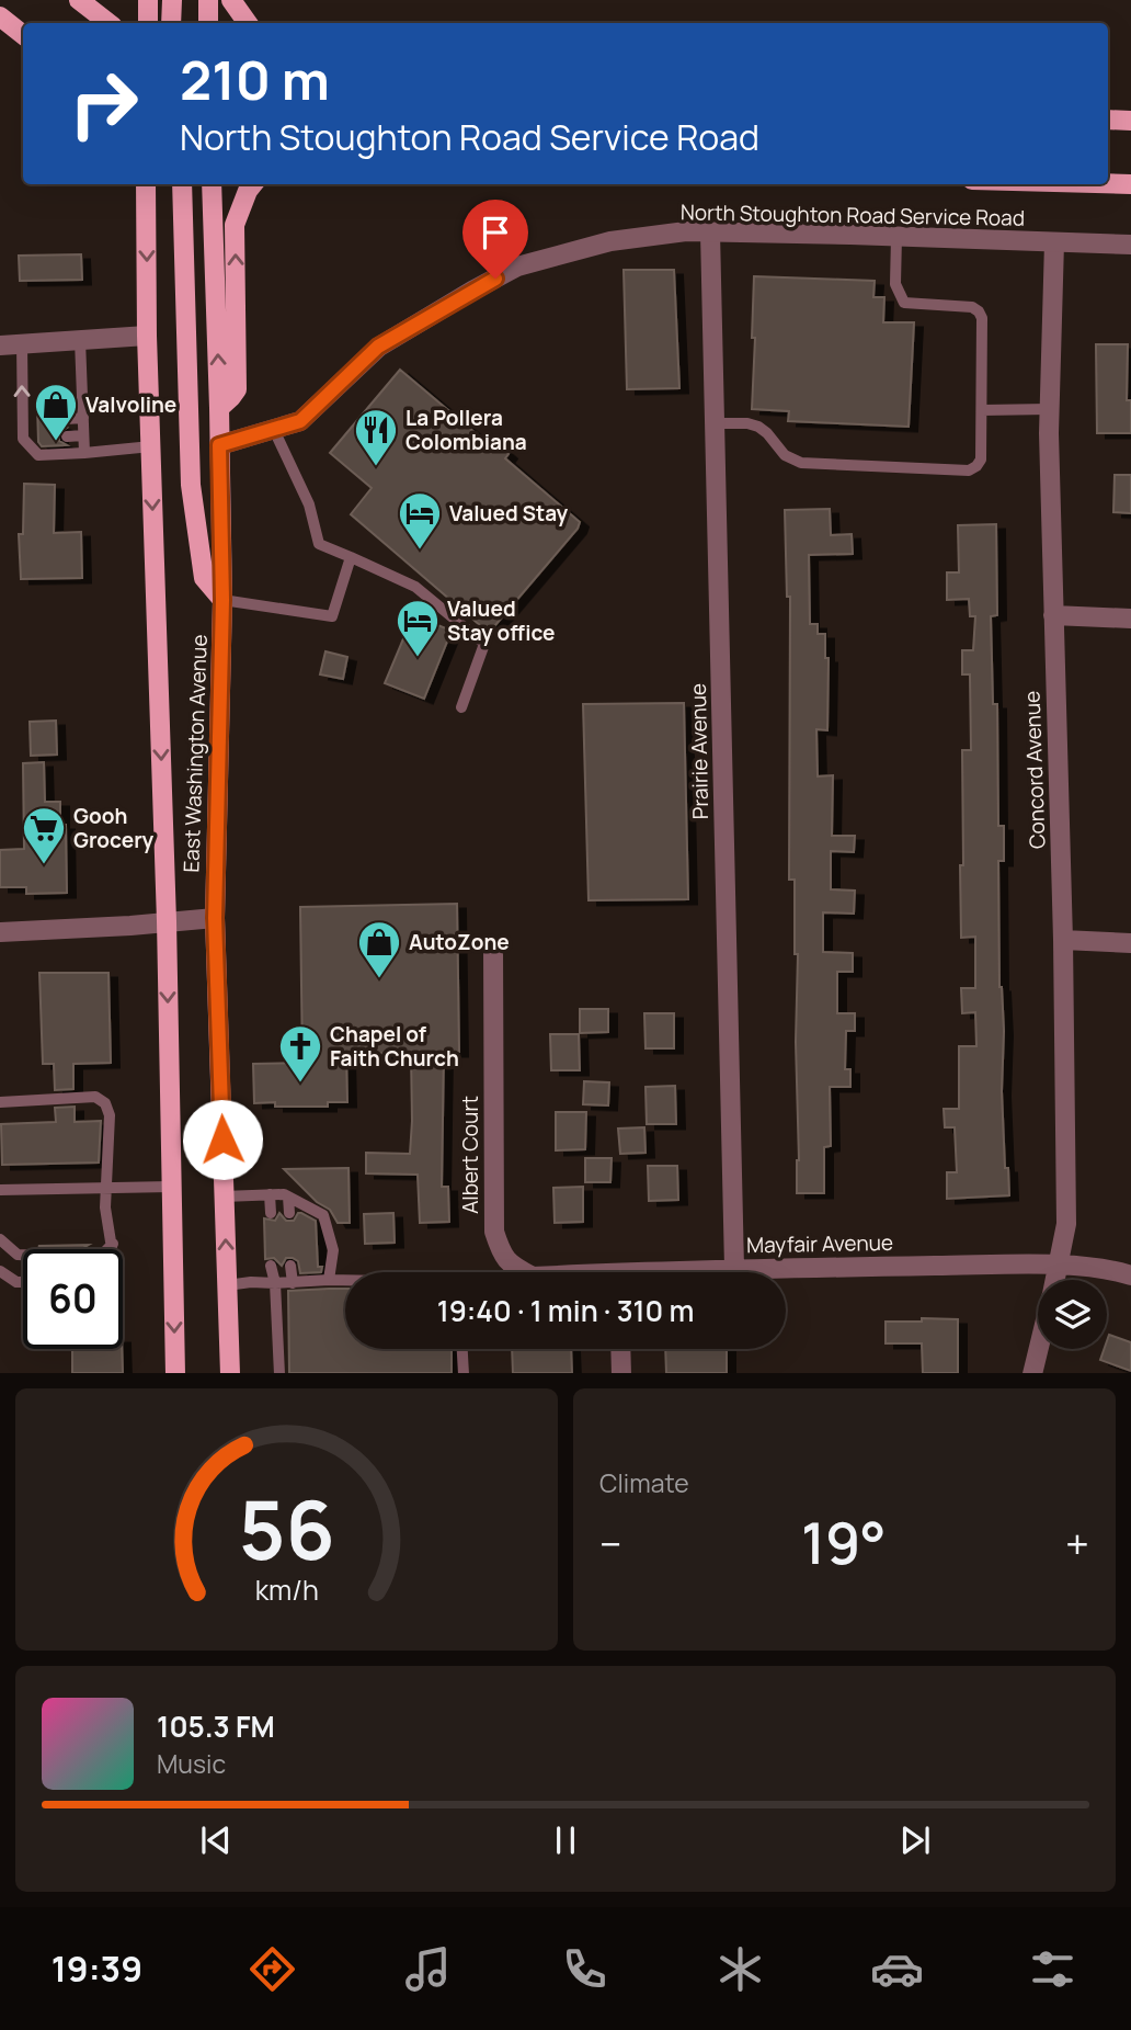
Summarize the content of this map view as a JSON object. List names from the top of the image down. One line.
{"streets":{"main road":["East Washington Avenue"],"street":["North Stoughton Road Service Road","Prairie Avenue","Concord Avenue","Albert Court","Mayfair Avenue"]},"crossings":[["North Stoughton Road Service Road","Prairie Avenue"],["North Stoughton Road Service Road","East Washington Avenue"],["North Stoughton Road Service Road","Concord Avenue"],["Prairie Avenue","Mayfair Avenue"],["Concord Avenue","Mayfair Avenue"],["Albert Court","Mayfair Avenue"]],"places":{"shop":["Valvoline","AutoZone"],"restaurant":["La Pollera Colombiana"],"hotel":["Valued Stay","Valued Stay office"],"supermarket":["Gooh Grocery"],"church":["Chapel of Faith Church"]},"page":{"turn":["210 m","North Stoughton Road Service Road"],"limit":"60","trip":"19:40 · 1 min · 310 m","tile":"Climate","heat":["−","19°","+"],"song":["105.3 FM","Music"],"tabs":"19:39","gauge":["56","km/h"]}}
